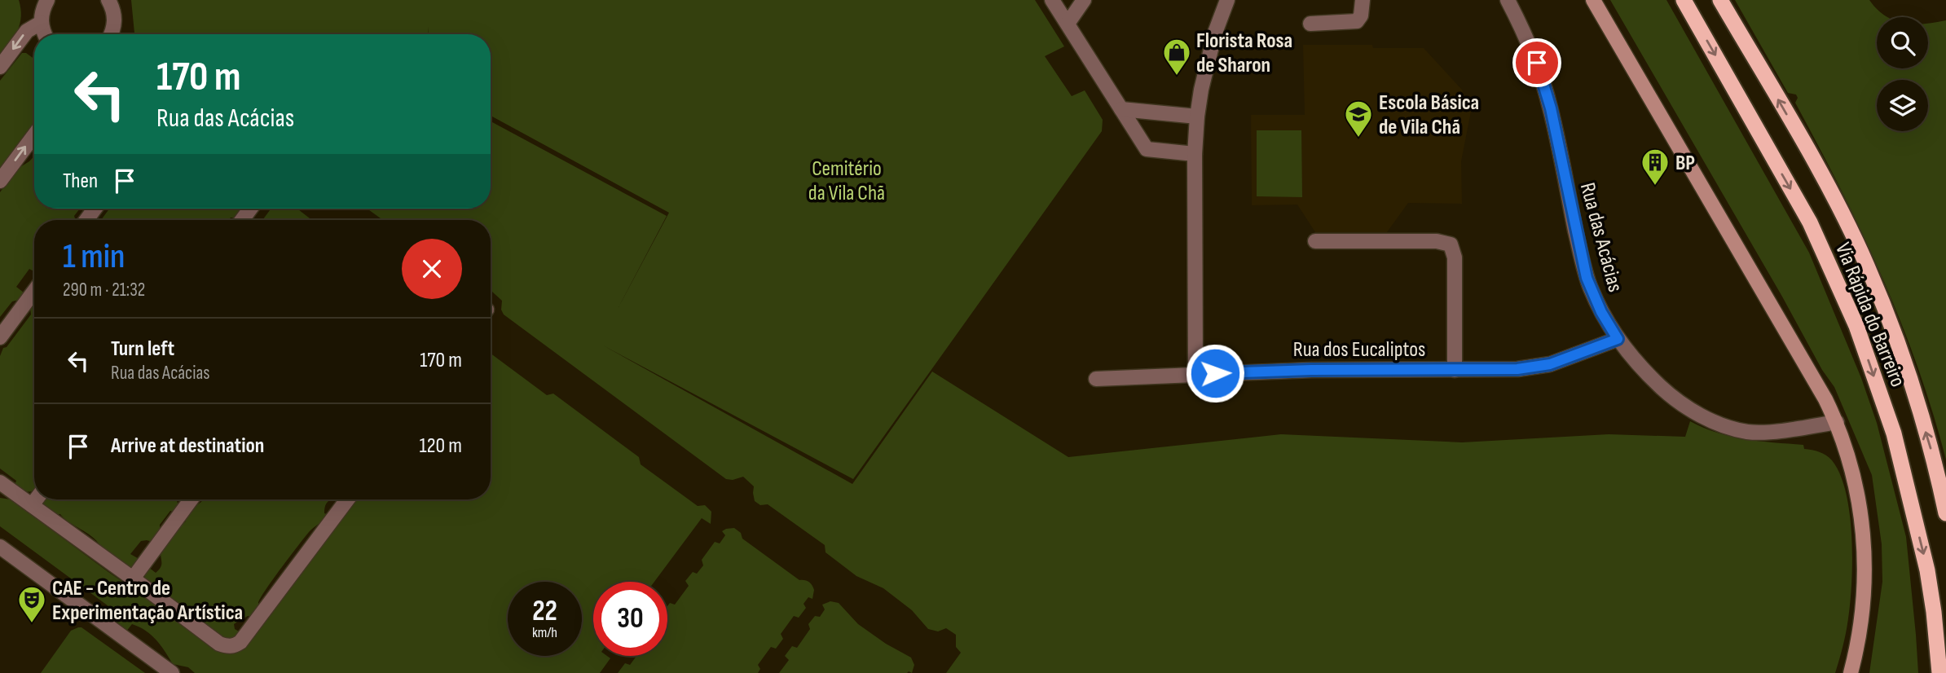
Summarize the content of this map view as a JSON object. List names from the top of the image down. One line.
{"streets":{"highway":["Via Rápida do Barreiro"],"street":["Rua das Acácias","Rua dos Eucaliptos"]},"crossings":[["Rua das Acácias","Rua dos Eucaliptos"]],"parks":["Cemitério da Vila Chã"],"places":{"shop":["Florista Rosa de Sharon"],"school or university":["Escola Básica de Vila Chã"],"building":["BP"],"theatre":["CAE - Centro de Experimentação Artística"]},"page":{"turn":["170 m","Rua das Acácias"],"then":"Then","heading":["1 min","290 m · 21:32"],"list":[{"name":"Turn left","note":"Rua das Acácias","value":"170 m"},{"name":"Arrive at destination","value":"120 m"}],"speed":"22 km/h","limit":"30"}}
